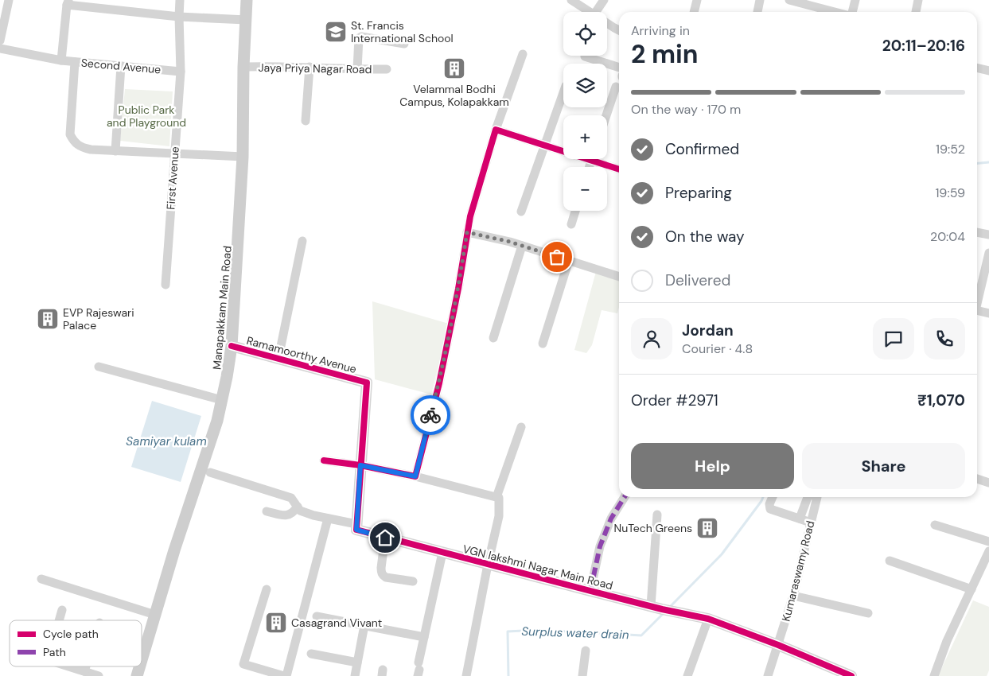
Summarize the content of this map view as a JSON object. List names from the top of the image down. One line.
{"streets":{"main road":["Manapakkam Main Road"],"street":["Second Avenue","Jaya Priya Nagar Road","First Avenue","Ramamoorthy Avenue","VGN lakshmi Nagar Main Road","Kumaraswamy Road"]},"crossings":[["Second Avenue","First Avenue"],["Jaya Priya Nagar Road","Manapakkam Main Road"],["Manapakkam Main Road","Ramamoorthy Avenue"],["VGN lakshmi Nagar Main Road","Kumaraswamy Road"]],"water":["Samiyar kulam","Surplus water drain"],"parks":["Public Park and Playground"],"places":{"school or university":["St. Francis International School"],"building":["Velammal Bodhi Campus, Kolapakkam","EVP Rajeswari Palace","NuTech Greens","Casagrand Vivant"]},"legend":["Cycle path","Path"],"page":{"map_buttons":["+","−"],"heading":["2 min","Arriving in","20:11–20:16"],"panel":["Jordan","Courier · 4.8","Order #2971","₹1,070"],"bar":"On the way · 170 m","list":[["Confirmed","19:52"],["Preparing","19:59"],["On the way","20:04"],"Delivered"],"buttons":["Help","Share"]}}
